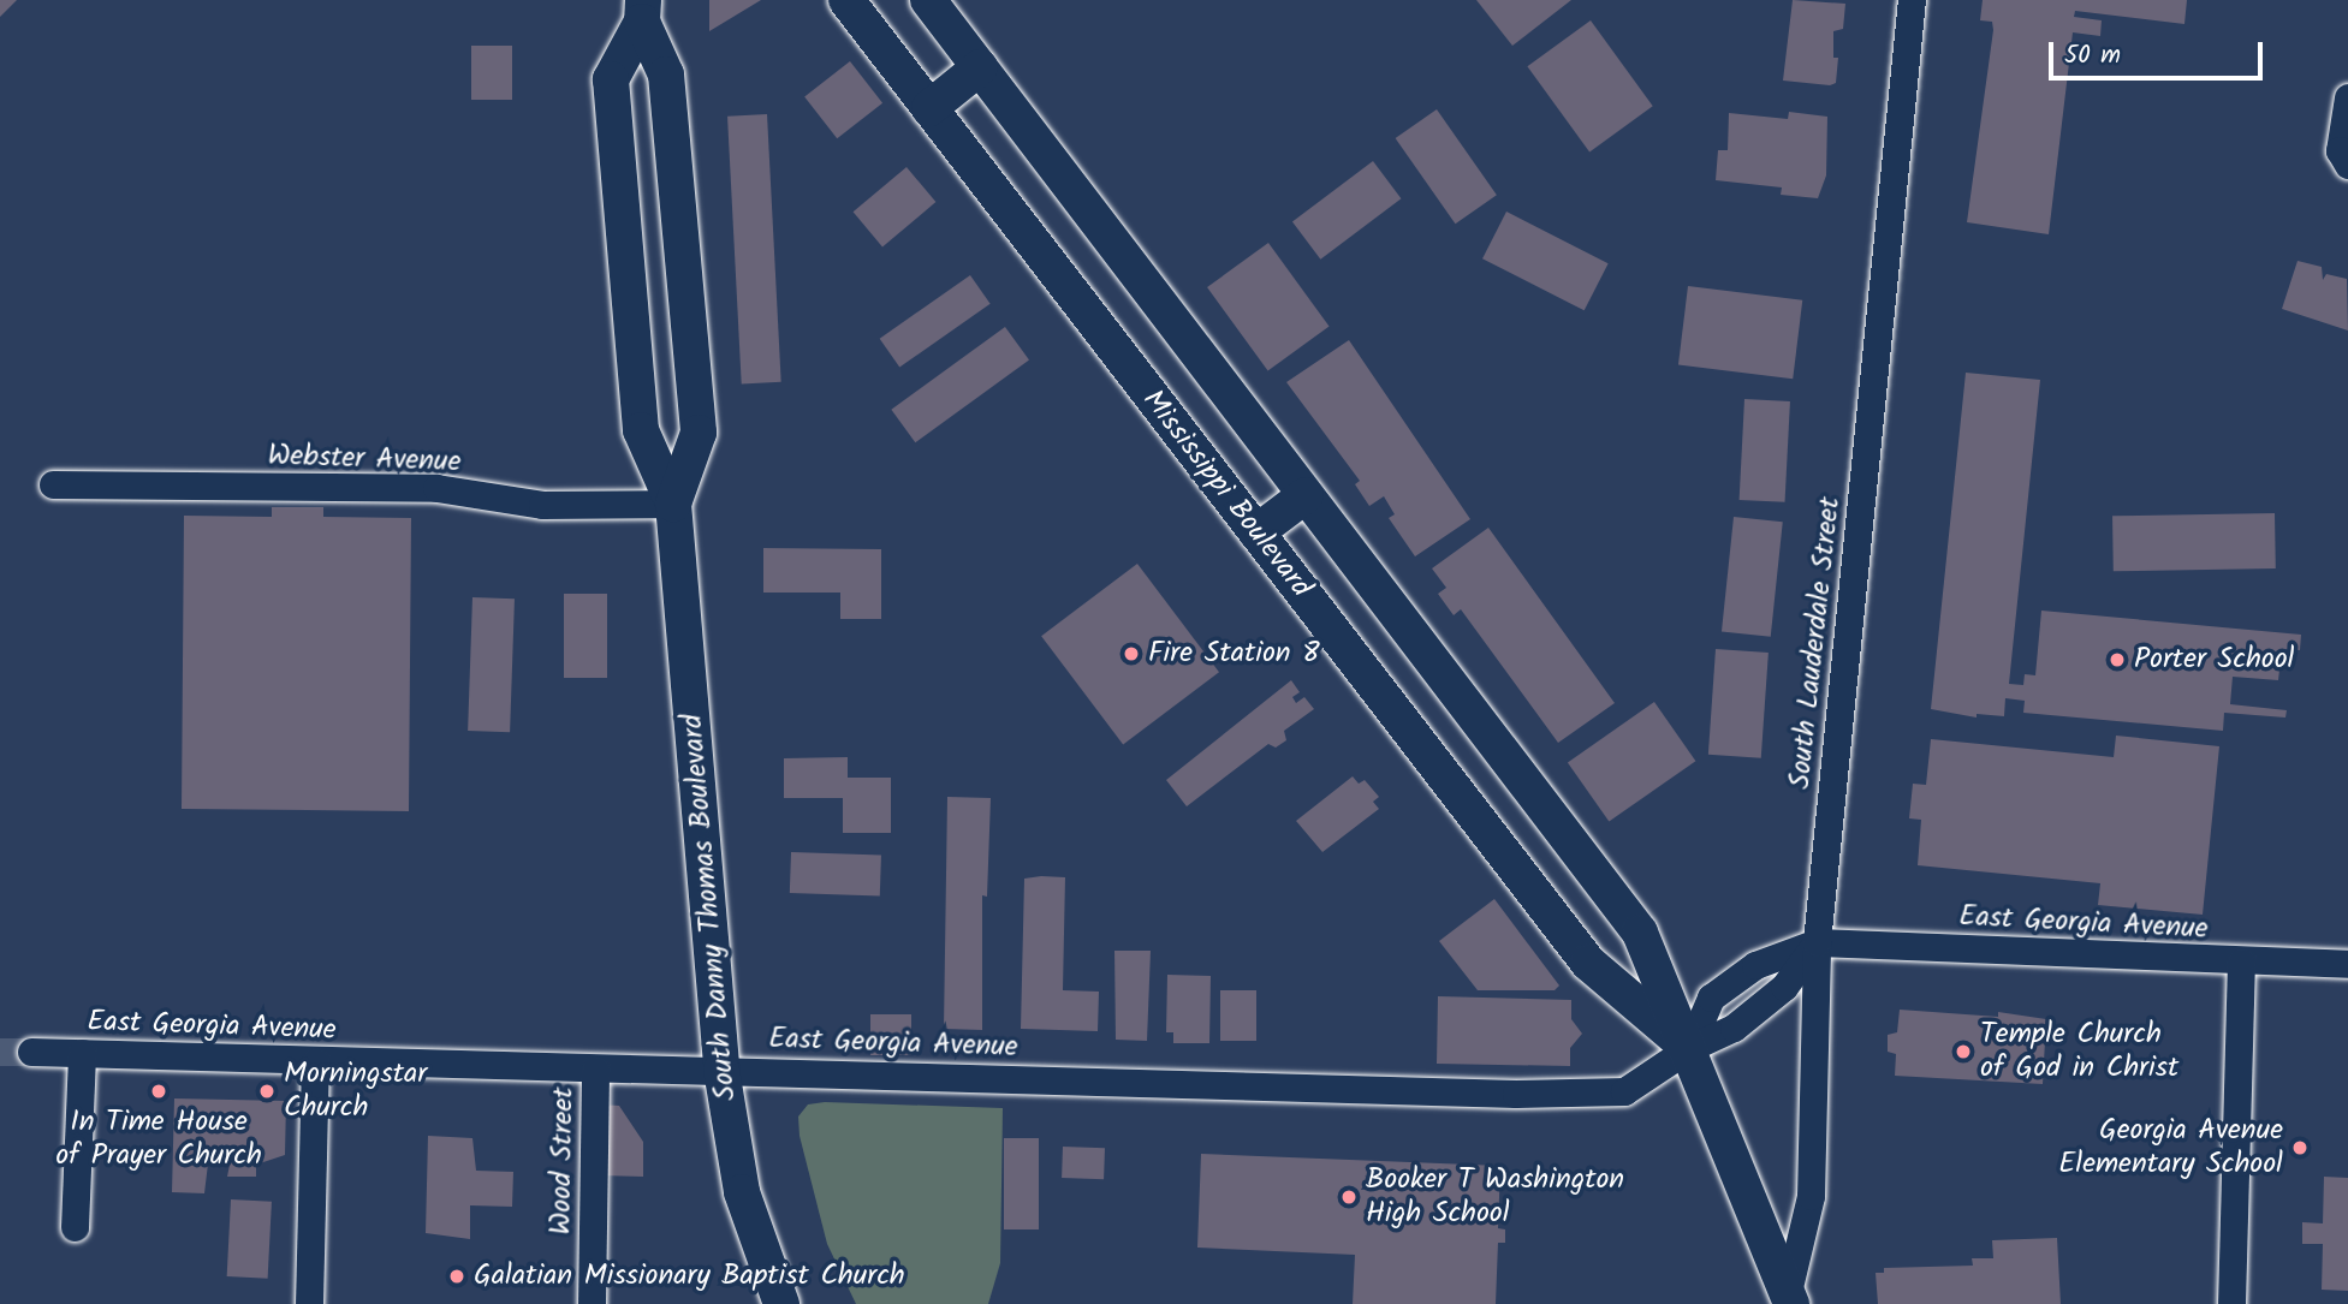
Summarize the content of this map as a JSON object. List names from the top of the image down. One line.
{"streets":{"main road":["Mississippi Boulevard","South Danny Thomas Boulevard"],"street":["Webster Avenue","South Lauderdale Street","East Georgia Avenue","Wood Street"]},"crossings":[["Webster Avenue","South Danny Thomas Boulevard"],["Mississippi Boulevard","South Lauderdale Street"],["Mississippi Boulevard","East Georgia Avenue"],["South Lauderdale Street","East Georgia Avenue"],["South Danny Thomas Boulevard","East Georgia Avenue"],["East Georgia Avenue","Wood Street"]],"places":["Fire Station 8","Porter School","Temple Church of God in Christ","In Time House of Prayer Church","Morningstar Church","Georgia Avenue Elementary School","Booker T Washington High School","Galatian Missionary Baptist Church"],"scale_bar":"50 m"}
